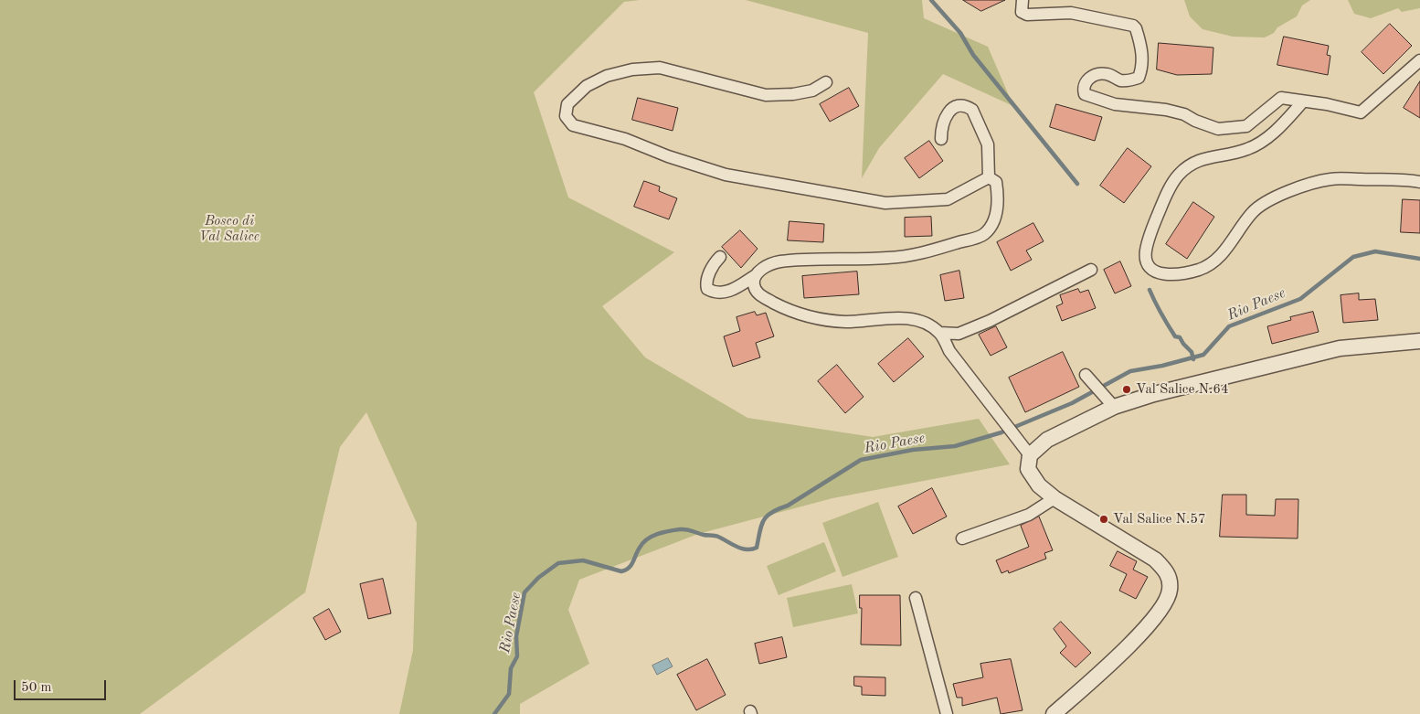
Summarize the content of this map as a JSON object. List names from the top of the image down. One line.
{"water":["Rio Paese"],"parks":["Bosco di Val Salice"],"places":["Val Salice N.64","Val Salice N.57"],"scale_bar":"50 m"}
